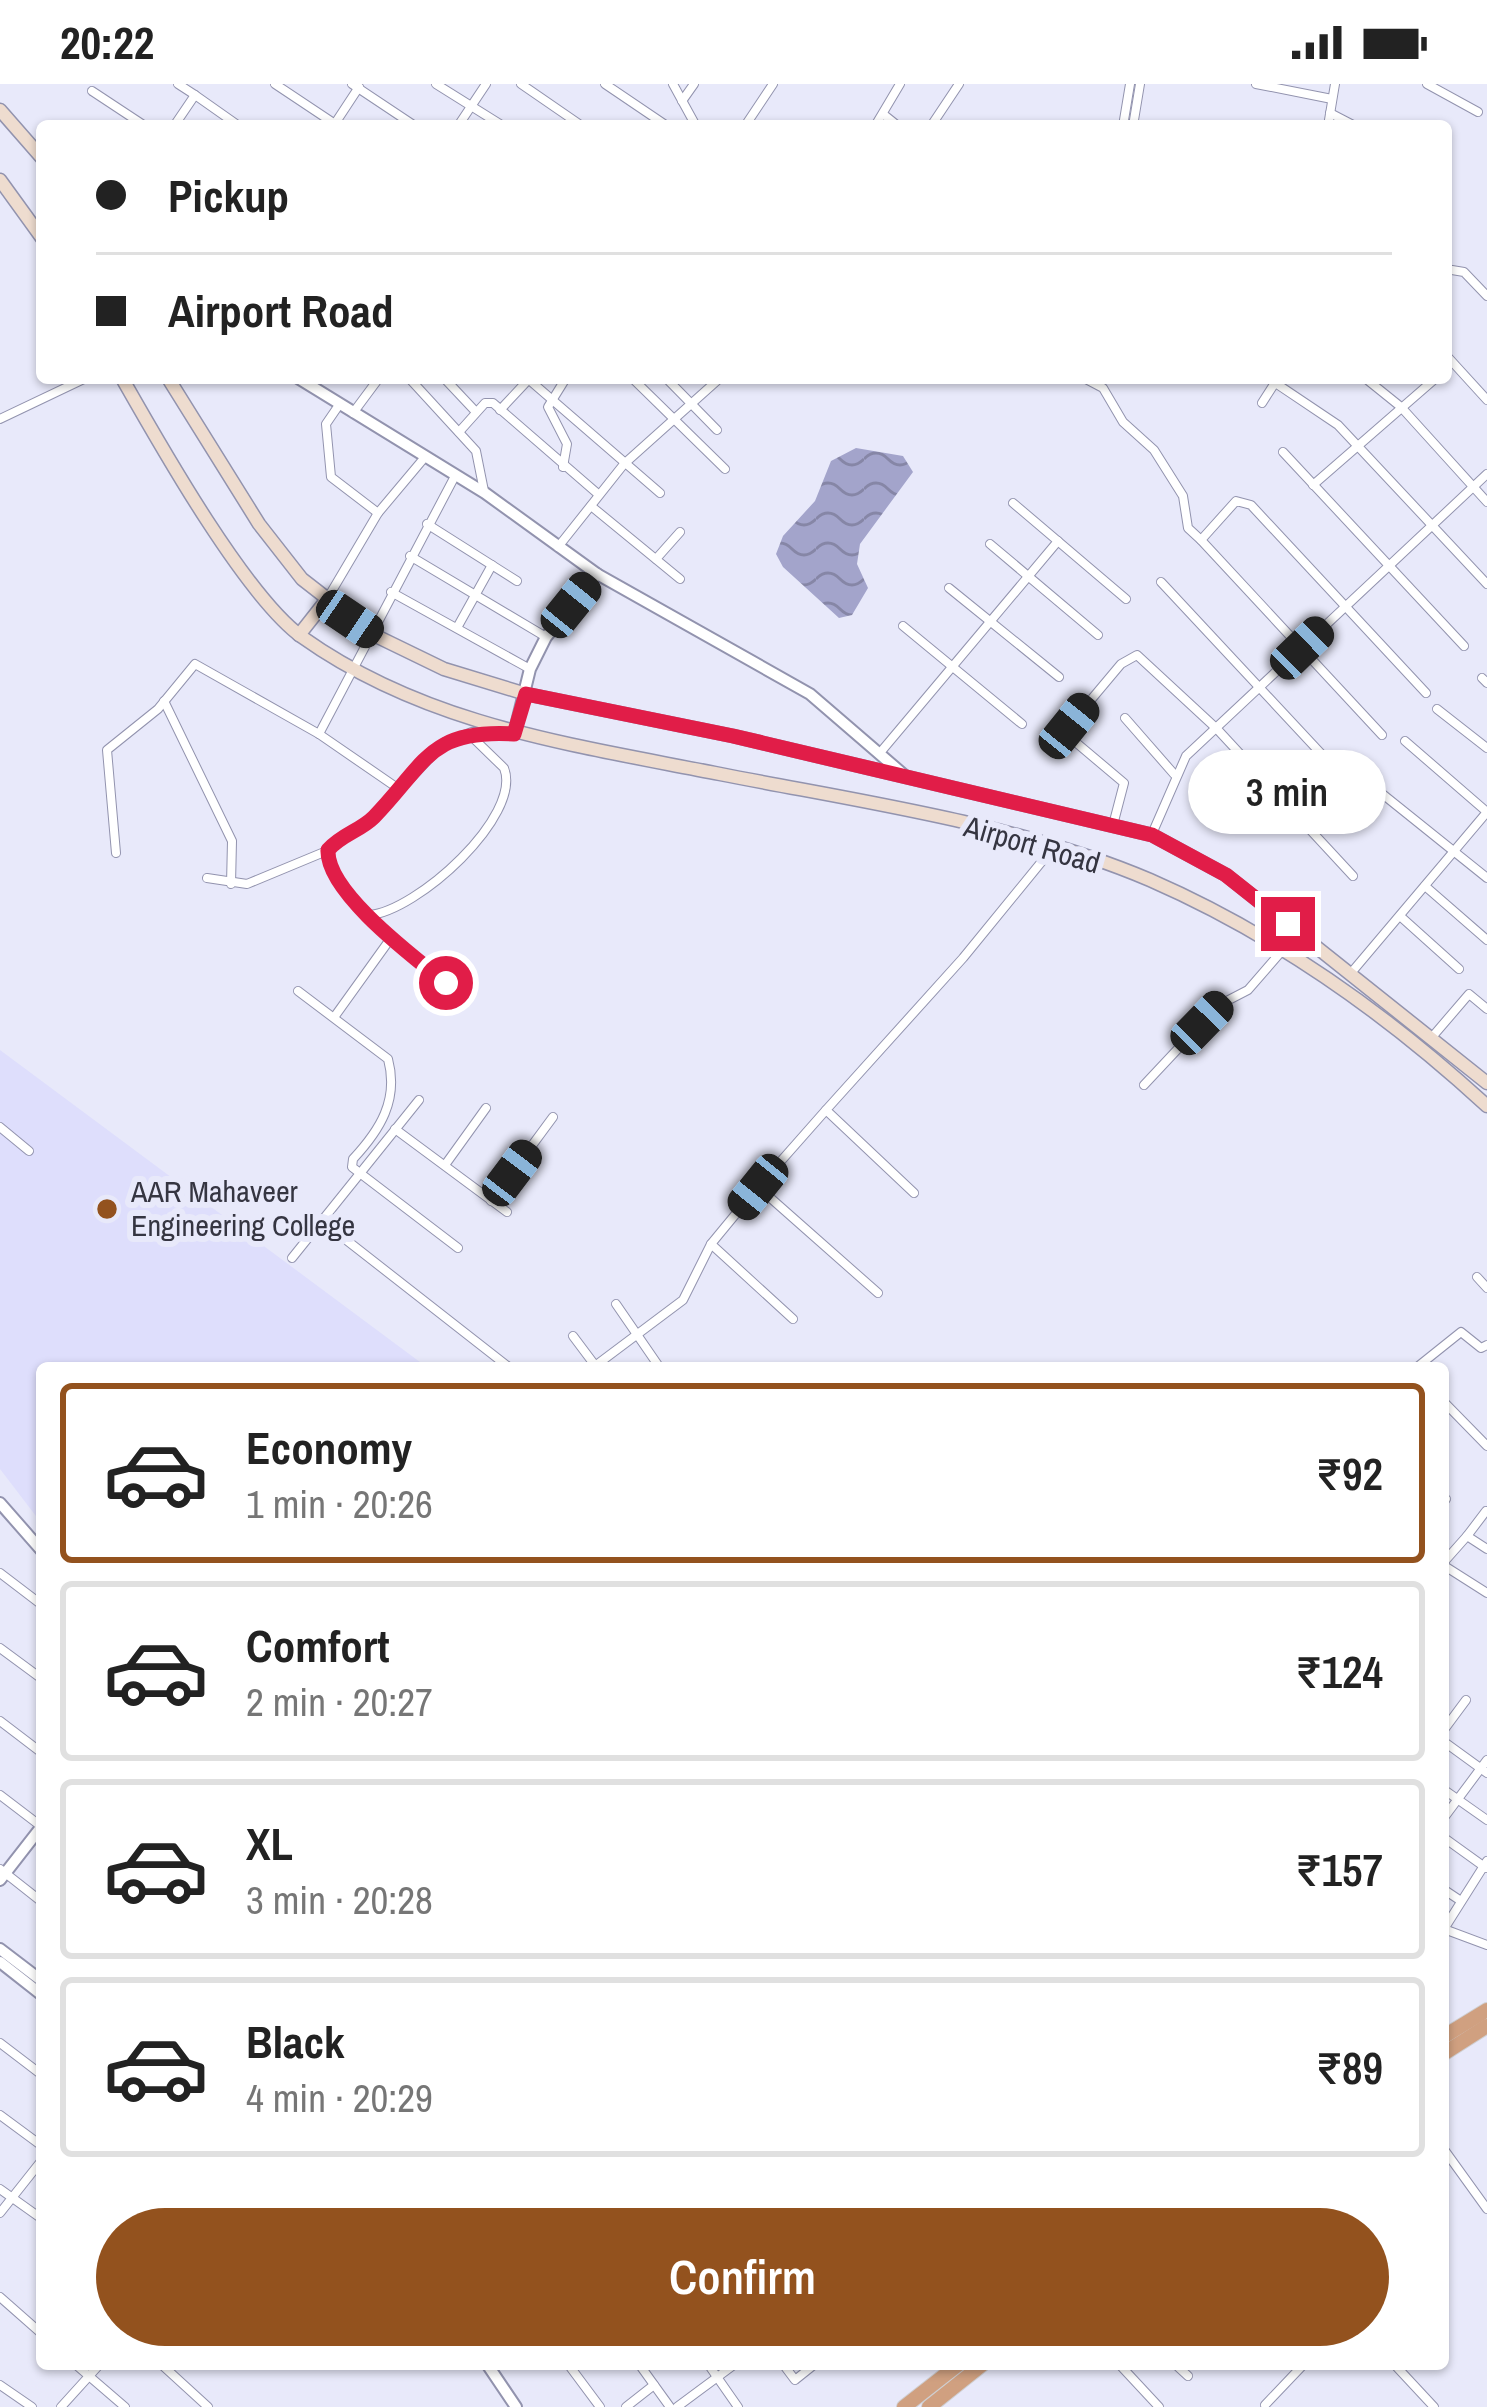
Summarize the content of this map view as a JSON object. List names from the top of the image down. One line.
{"streets":{"main road":["Airport Road"]},"places":["AAR Mahaveer Engineering College"],"page":{"status":"20:22","banner":["Pickup","Airport Road"],"bubble":"3 min","list":[{"name":"Economy","note":"1 min · 20:26","value":"₹92"},{"name":"Comfort","note":"2 min · 20:27","value":"₹124"},{"name":"XL","note":"3 min · 20:28","value":"₹157"},{"name":"Black","note":"4 min · 20:29","value":"₹89"}],"buttons":"Confirm"}}
